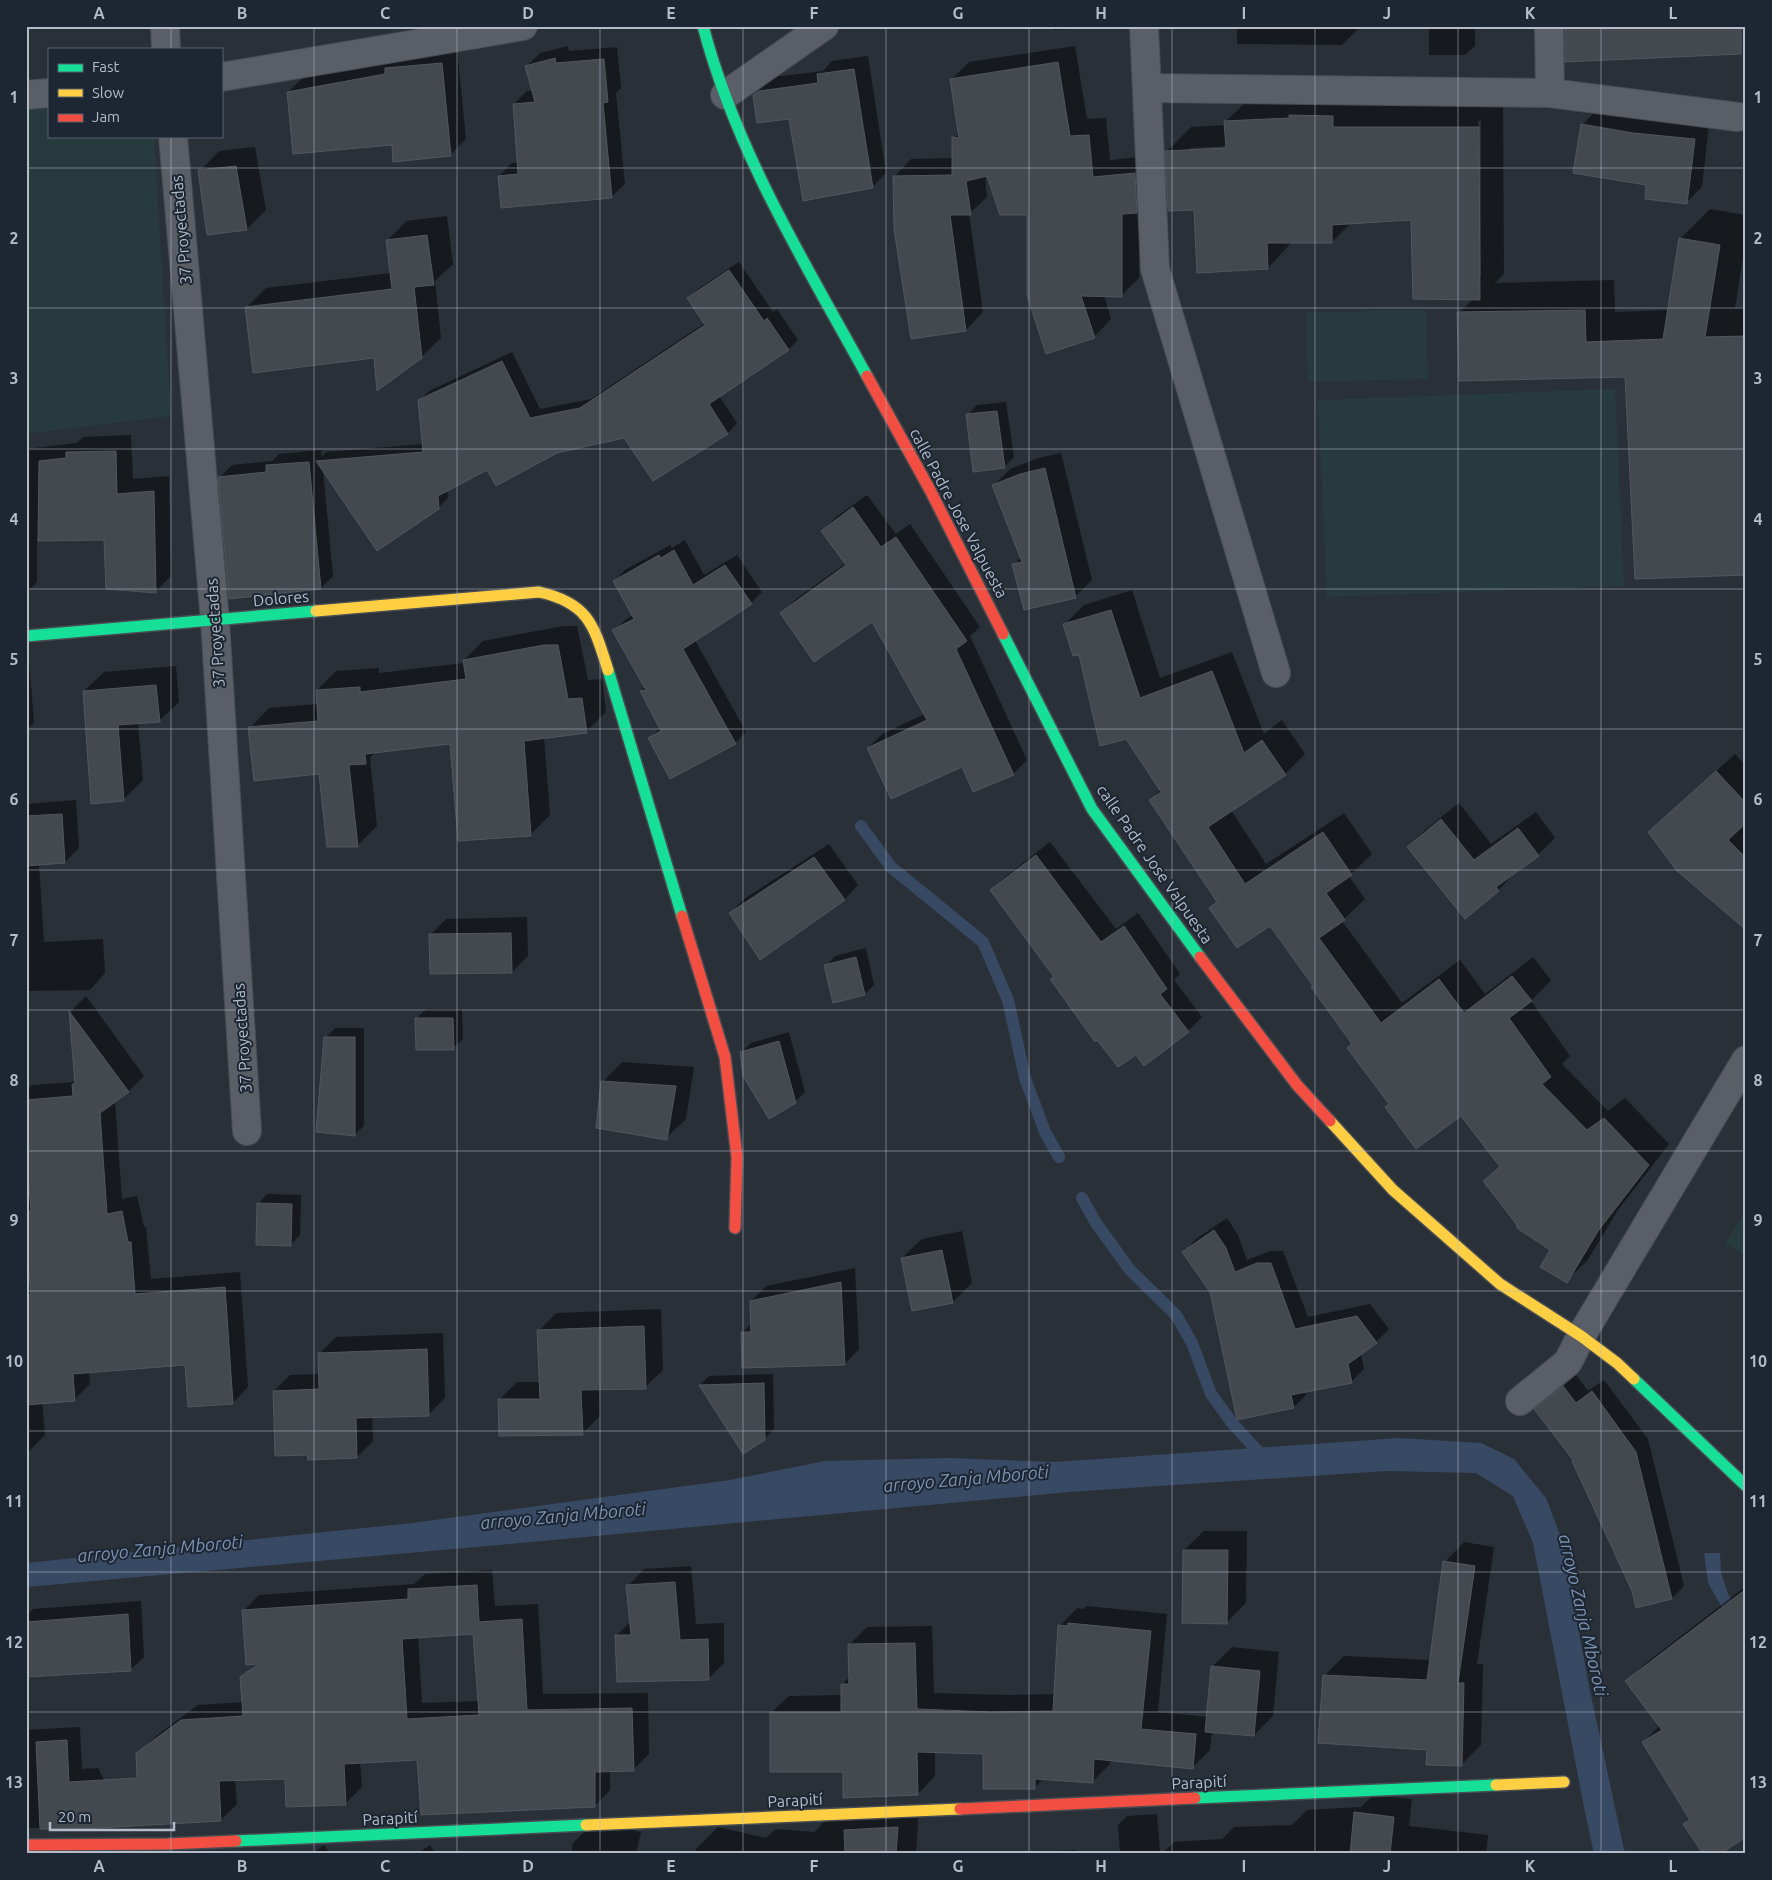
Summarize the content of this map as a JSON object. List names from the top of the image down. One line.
{"streets":{"street":["37 Proyectadas","calle Padre Jose Valpuesta","Dolores","Parapití"]},"crossings":[["37 Proyectadas","Dolores"]],"water":["arroyo Zanja Mboroti"],"legend":["Fast","Slow","Jam"],"scale_bar":"20 m","grid":{"columns":["A","B","C","D","E","F","G","H","I","J","K","L"],"rows":["1","2","3","4","5","6","7","8","9","10","11","12","13"]}}
